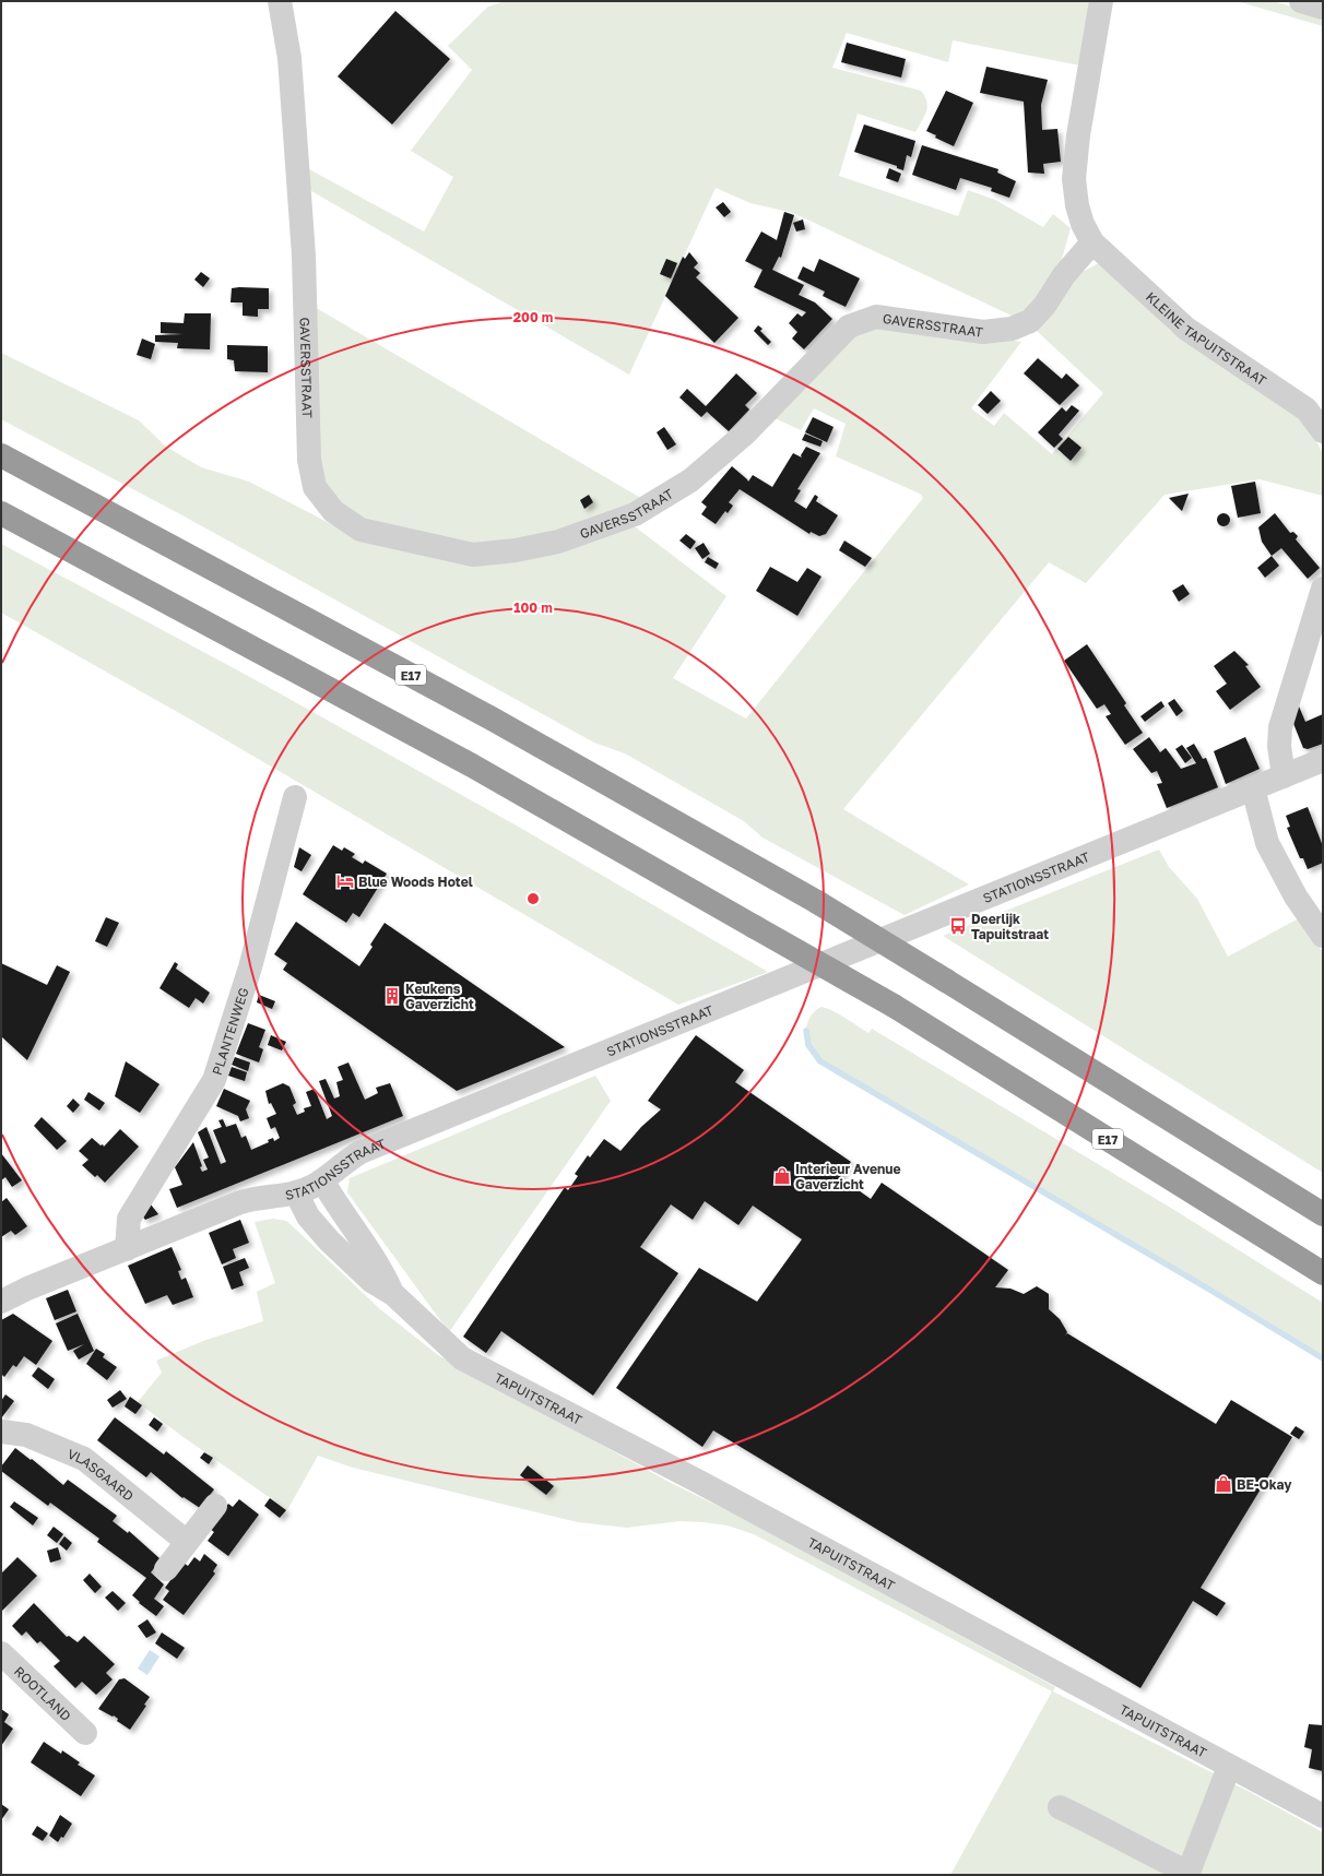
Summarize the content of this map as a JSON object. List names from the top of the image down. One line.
{"streets":{"highway":["E17"],"street":["GAVERSSTRAAT","KLEINE TAPUITSTRAAT","STATIONSSTRAAT","PLANTENWEG","TAPUITSTRAAT","VLASGAARD","ROOTLAND"]},"crossings":[["GAVERSSTRAAT","KLEINE TAPUITSTRAAT"],["STATIONSSTRAAT","PLANTENWEG"],["STATIONSSTRAAT","TAPUITSTRAAT"]],"places":{"hotel":["Blue Woods Hotel"],"bus stop":["Deerlijk Tapuitstraat"],"building":["Keukens Gaverzicht"],"shop":["Interieur Avenue Gaverzicht","BE-Okay"]},"rings":["200 m","100 m"]}
